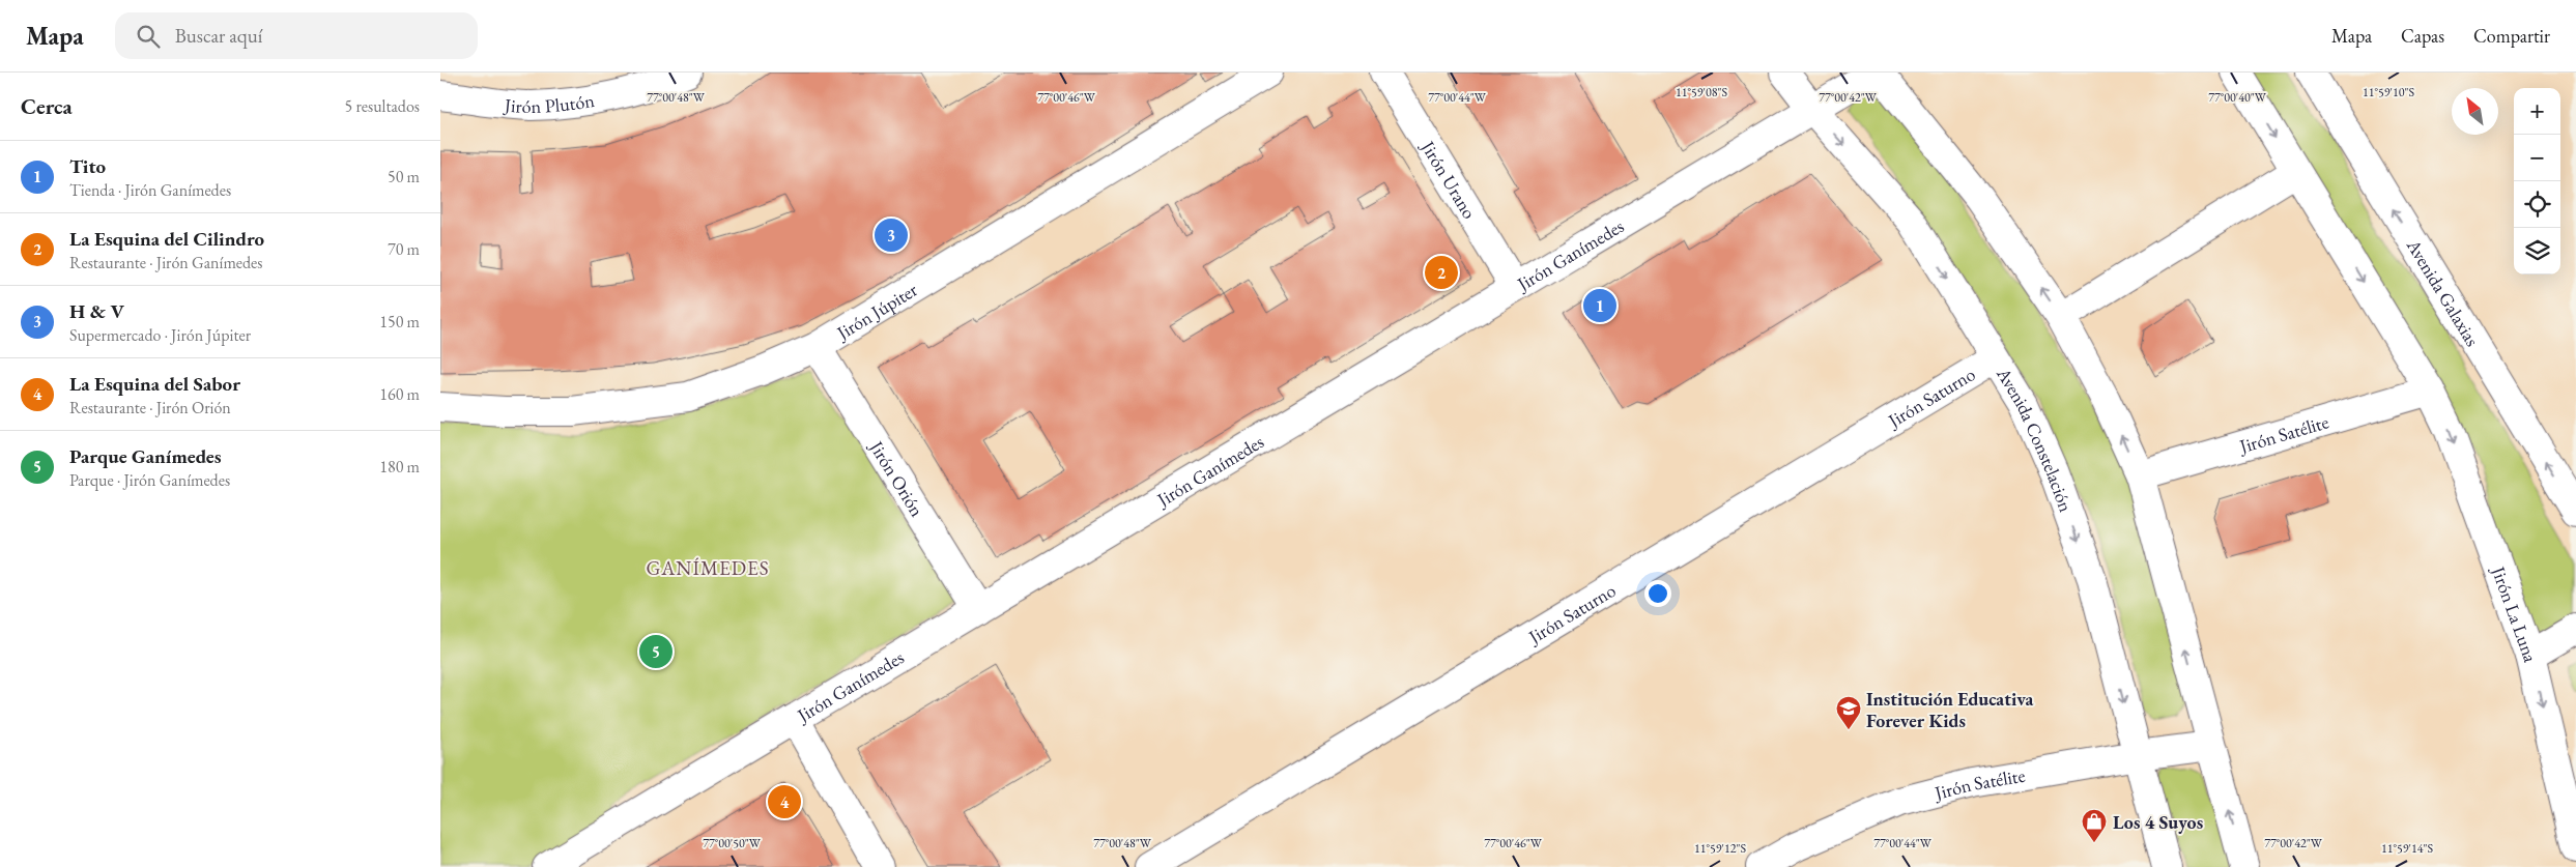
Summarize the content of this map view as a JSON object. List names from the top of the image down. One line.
{"streets":{"street":["Jirón Plutón","Jirón Urano","Jirón Ganímedes","Avenida Galaxias","Jirón Júpiter","Jirón Saturno","Jirón Satélite","Avenida Constelación","Jirón Orión","Jirón La Luna"]},"crossings":[["Jirón Urano","Jirón Ganímedes"],["Jirón Ganímedes","Avenida Constelación"],["Jirón Ganímedes","Jirón Orión"],["Jirón Júpiter","Jirón Orión"],["Jirón Saturno","Avenida Constelación"],["Jirón Satélite","Avenida Constelación"],["Jirón Satélite","Jirón La Luna"]],"one_way":["Jirón La Luna"],"districts":["GANÍMEDES"],"places":{"school or university":["Institución Educativa Forever Kids"],"shop":["Los 4 Suyos"]},"north":"top left","page":{"header":"Mapa","search":"Buscar aquí","nav":["Mapa","Capas","Compartir"],"heading":["Cerca","5 resultados"],"map_buttons":["+","−"],"list":[{"mark":"1","name":"Tito","note":"Tienda · Jirón Ganímedes","value":"50 m"},{"mark":"2","name":"La Esquina del Cilindro","note":"Restaurante · Jirón Ganímedes","value":"70 m"},{"mark":"3","name":"H & V","note":"Supermercado · Jirón Júpiter","value":"150 m"},{"mark":"4","name":"La Esquina del Sabor","note":"Restaurante · Jirón Orión","value":"160 m"},{"mark":"5","name":"Parque Ganímedes","note":"Parque · Jirón Ganímedes","value":"180 m"}],"pins":["3","2","1","5","4"]},"coordinates":["11°59'10\"S","11°59'08\"S","77°00'48\"W","77°00'46\"W","77°00'44\"W","77°00'42\"W","77°00'40\"W","77°00'50\"W","11°59'12\"S","11°59'14\"S"]}
